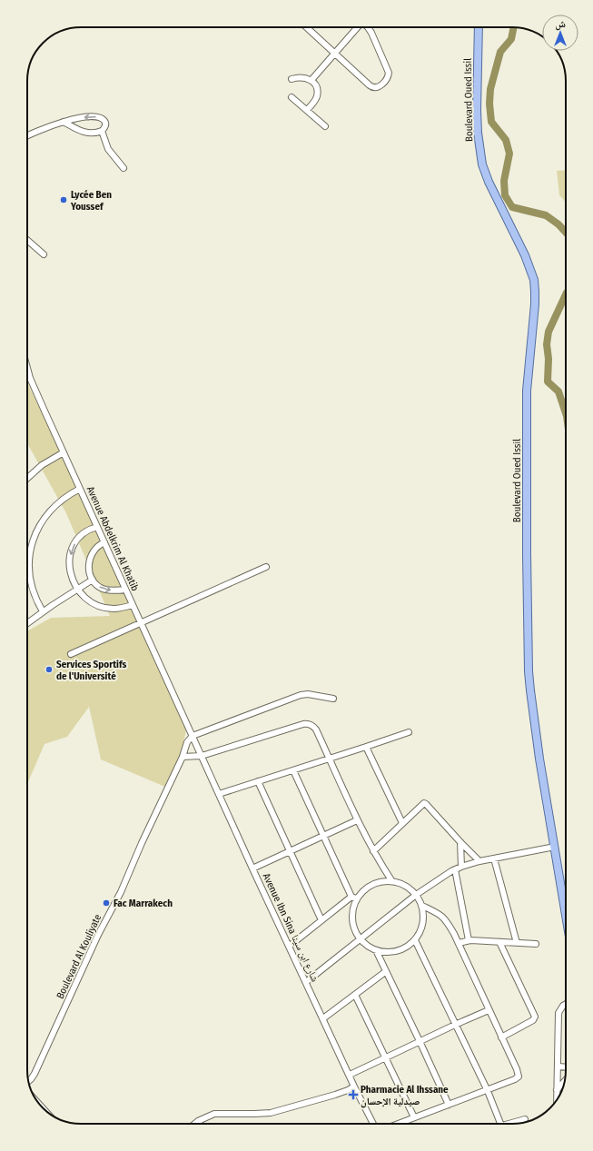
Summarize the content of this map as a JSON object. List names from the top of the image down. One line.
{"streets":{"main road":["Boulevard Oued Issil"],"street":["Avenue Abdelkrim Al Khatib","Avenue Ibn Sina شارع ابن سينا","Boulevard Al Kouliyate"]},"crossings":[["Avenue Abdelkrim Al Khatib","Avenue Ibn Sina شارع ابن سينا"],["Avenue Abdelkrim Al Khatib","Boulevard Al Kouliyate"],["Avenue Ibn Sina شارع ابن سينا","Boulevard Al Kouliyate"]],"places":{"other":["Lycée Ben Youssef","Services Sportifs de l'Université","Fac Marrakech"],"health":["Pharmacie Al Ihssane صيدلية الإحسان"]},"north":"top"}
